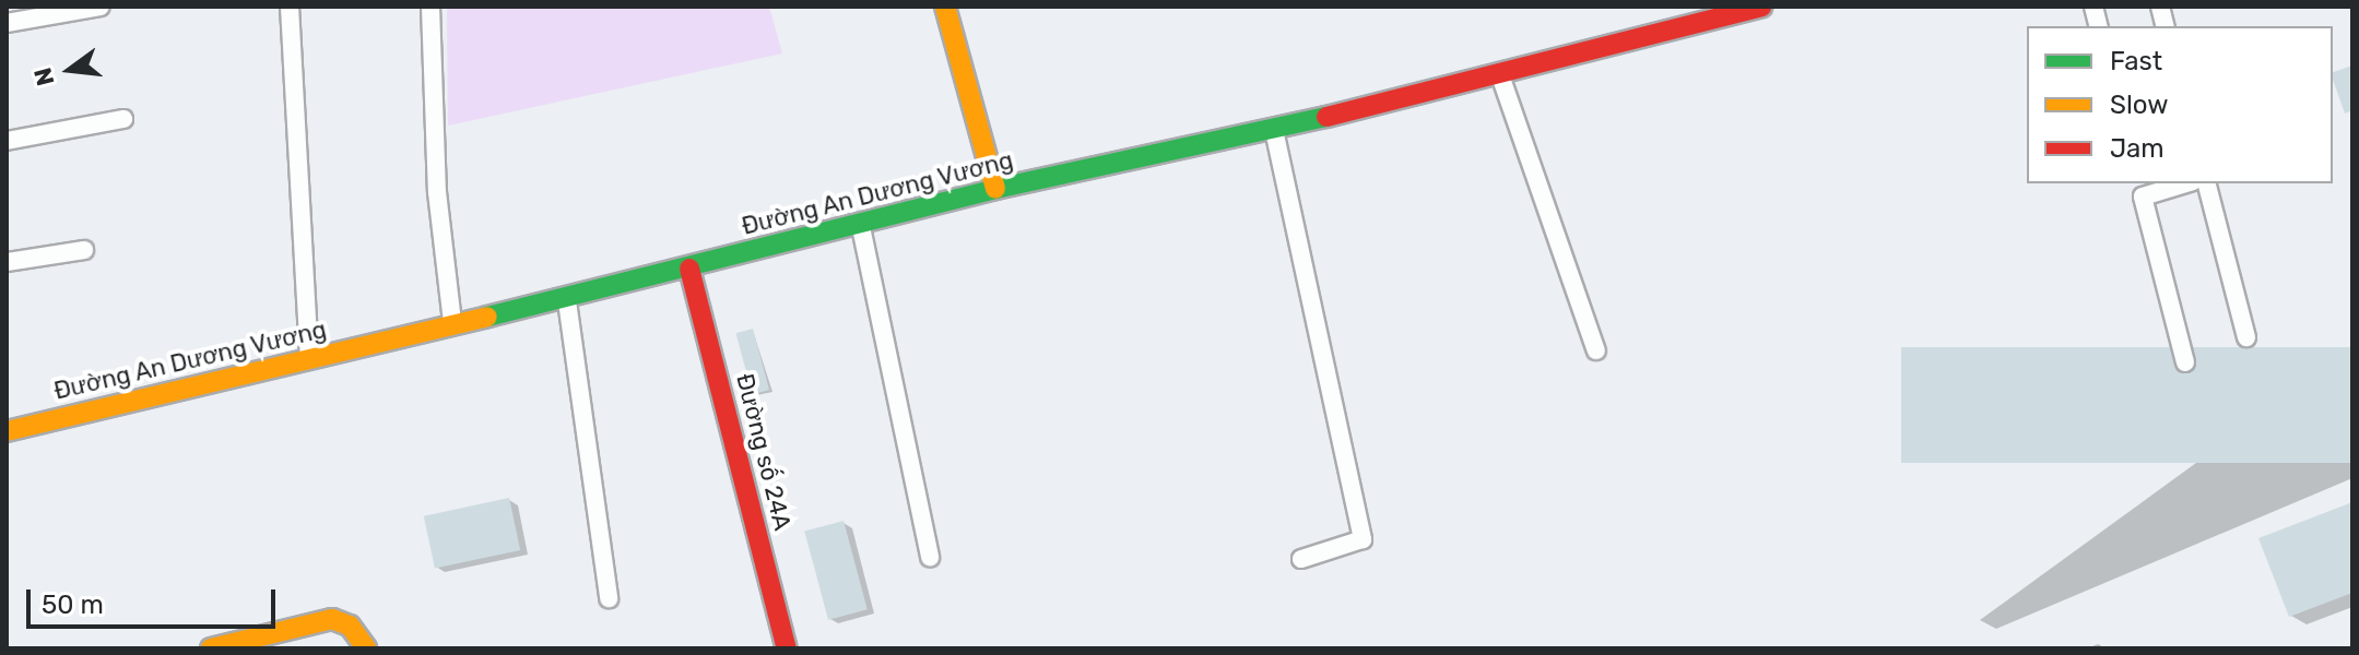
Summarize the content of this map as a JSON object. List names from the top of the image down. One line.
{"streets":{"main road":["Đường An Dương Vương","Đường số 24A"]},"crossings":[["Đường An Dương Vương","Đường số 24A"]],"legend":["Fast","Slow","Jam"],"scale_bar":"50 m","north":"left"}
